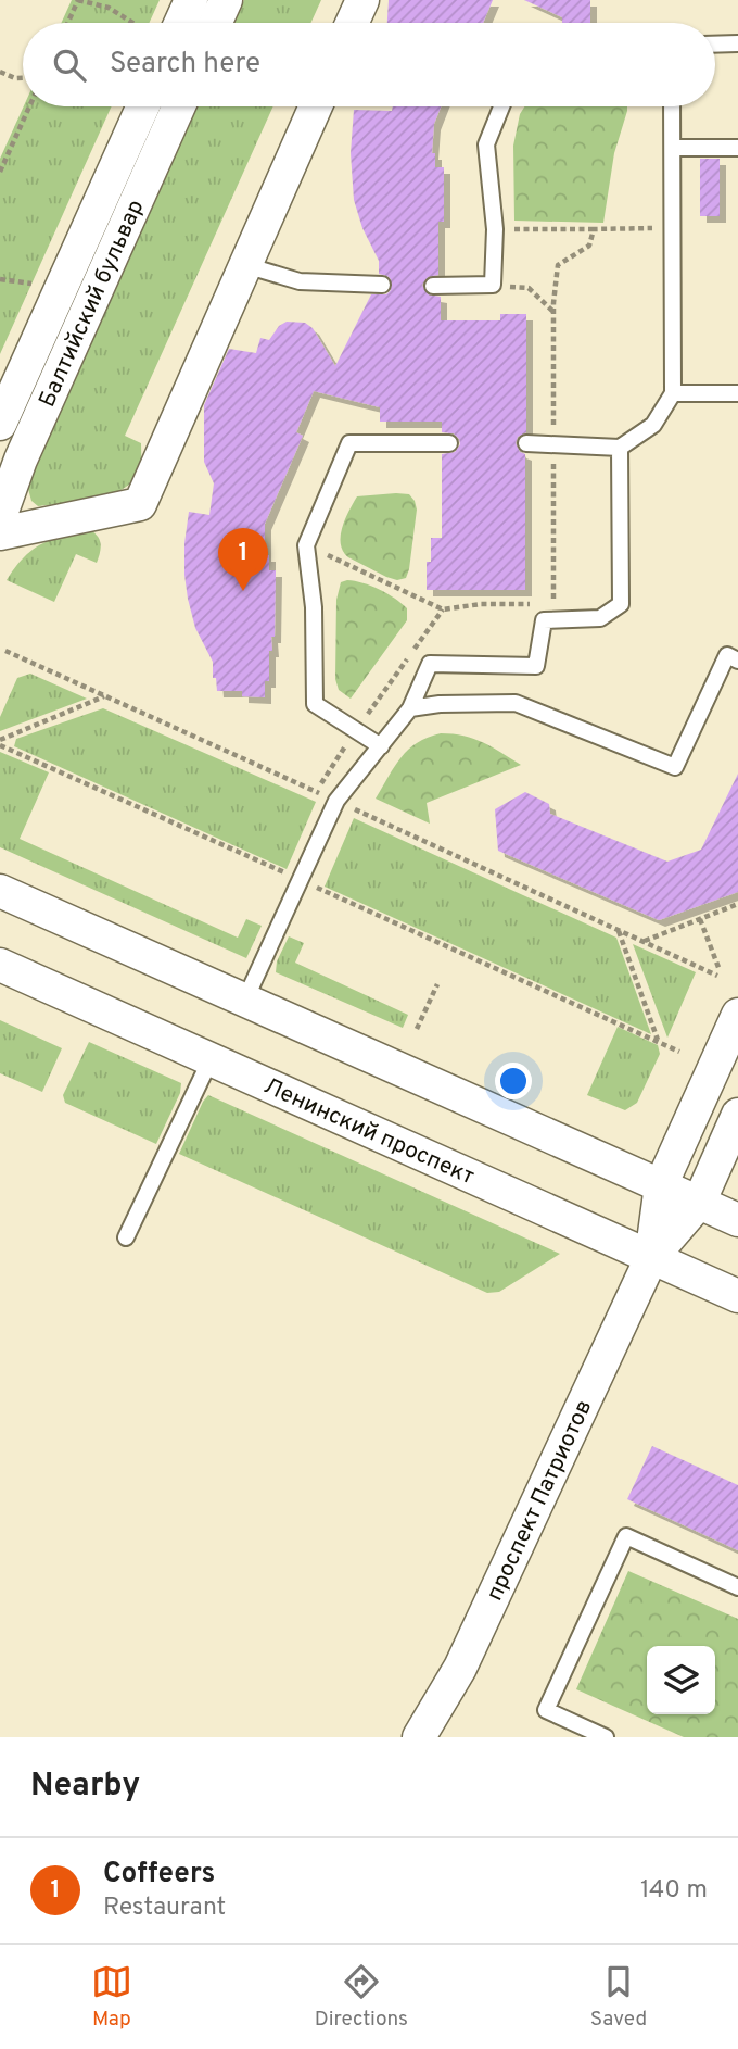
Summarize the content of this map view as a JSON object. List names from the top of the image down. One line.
{"streets":{"street":["Балтийский бульвар","Ленинский проспект","проспект Патриотов"]},"crossings":[["Ленинский проспект","проспект Патриотов"]],"page":{"search":"Search here","pins":"1","heading":"Nearby","list":[{"mark":"1","name":"Coffeers","note":"Restaurant","value":"140 m"}],"nav":["Map","Directions","Saved"]}}
